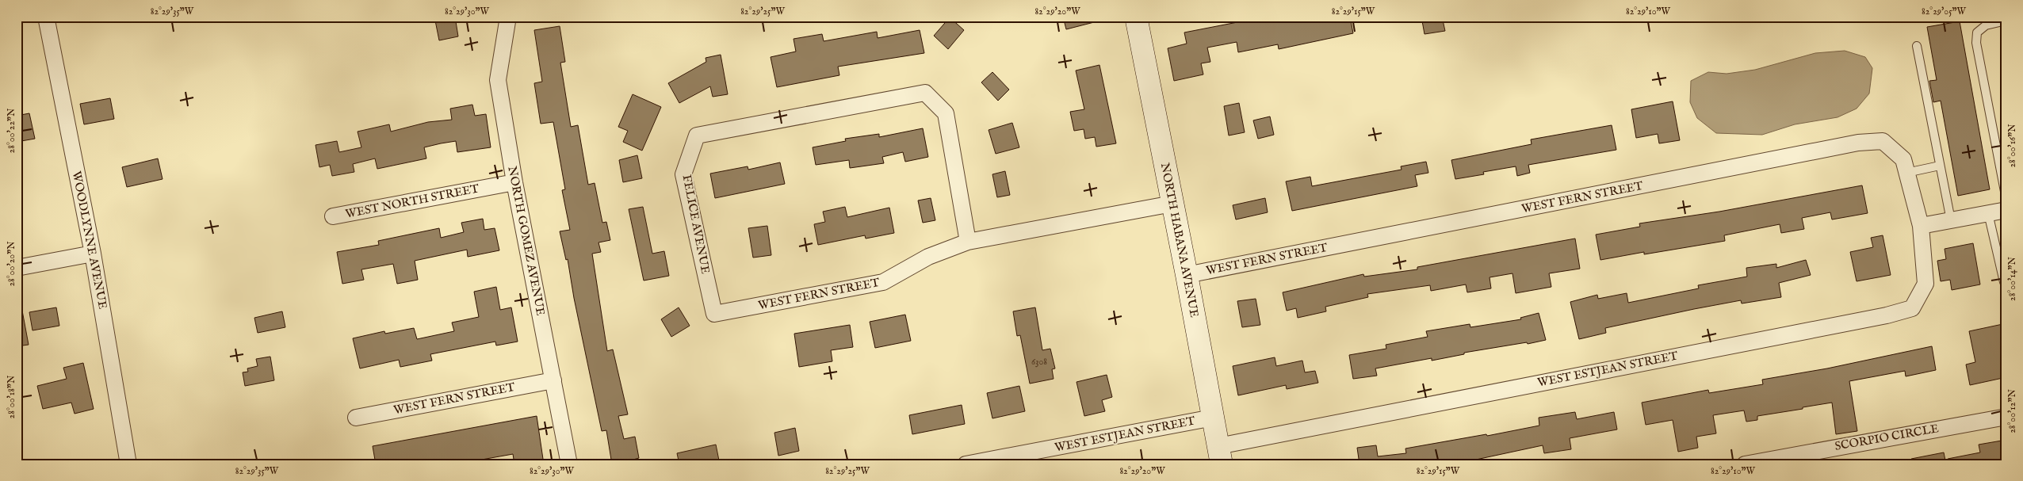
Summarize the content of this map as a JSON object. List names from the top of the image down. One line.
{"streets":{"street":["WEST FERN STREET","WEST NORTH STREET","FELICE AVENUE","WOODLYNNE AVENUE","NORTH HABANA AVENUE","NORTH GOMEZ AVENUE","WEST ESTJEAN STREET","SCORPIO CIRCLE"]},"crossings":[["WEST FERN STREET","FELICE AVENUE"],["WEST FERN STREET","NORTH HABANA AVENUE"],["WEST FERN STREET","NORTH GOMEZ AVENUE"],["WEST FERN STREET","WEST ESTJEAN STREET"],["WEST NORTH STREET","NORTH GOMEZ AVENUE"],["NORTH HABANA AVENUE","WEST ESTJEAN STREET"]],"house_numbers":["6308"],"coordinates":["82°29'35\"W","82°29'30\"W","82°29'25\"W","82°29'20\"W","82°29'15\"W","82°29'10\"W","82°29'05\"W","28°00'22\"N","28°00'16\"N","28°00'20\"N","28°00'14\"N","28°00'18\"N","28°00'12\"N"]}
